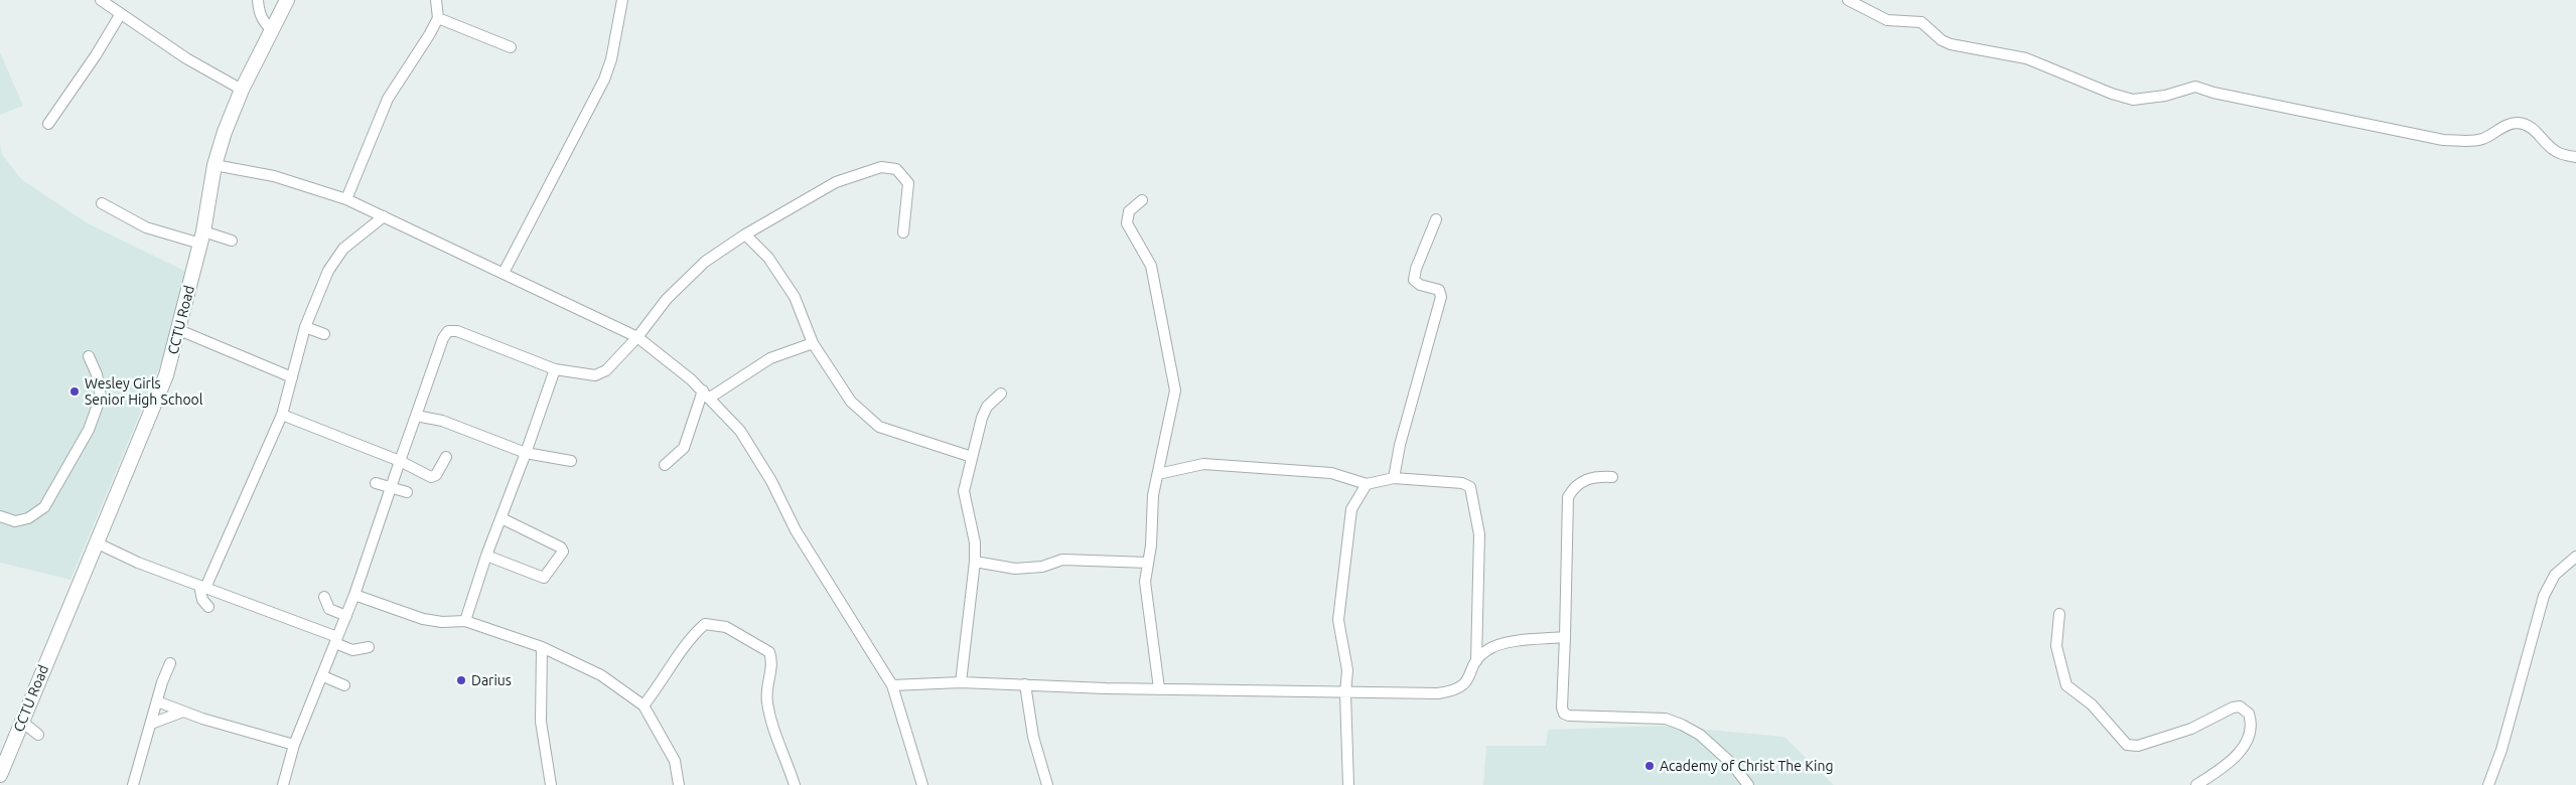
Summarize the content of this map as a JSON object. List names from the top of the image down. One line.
{"streets":{"street":["CCTU Road"]},"places":["Wesley Girls Senior High School","Darius","Academy of Christ The King"]}
